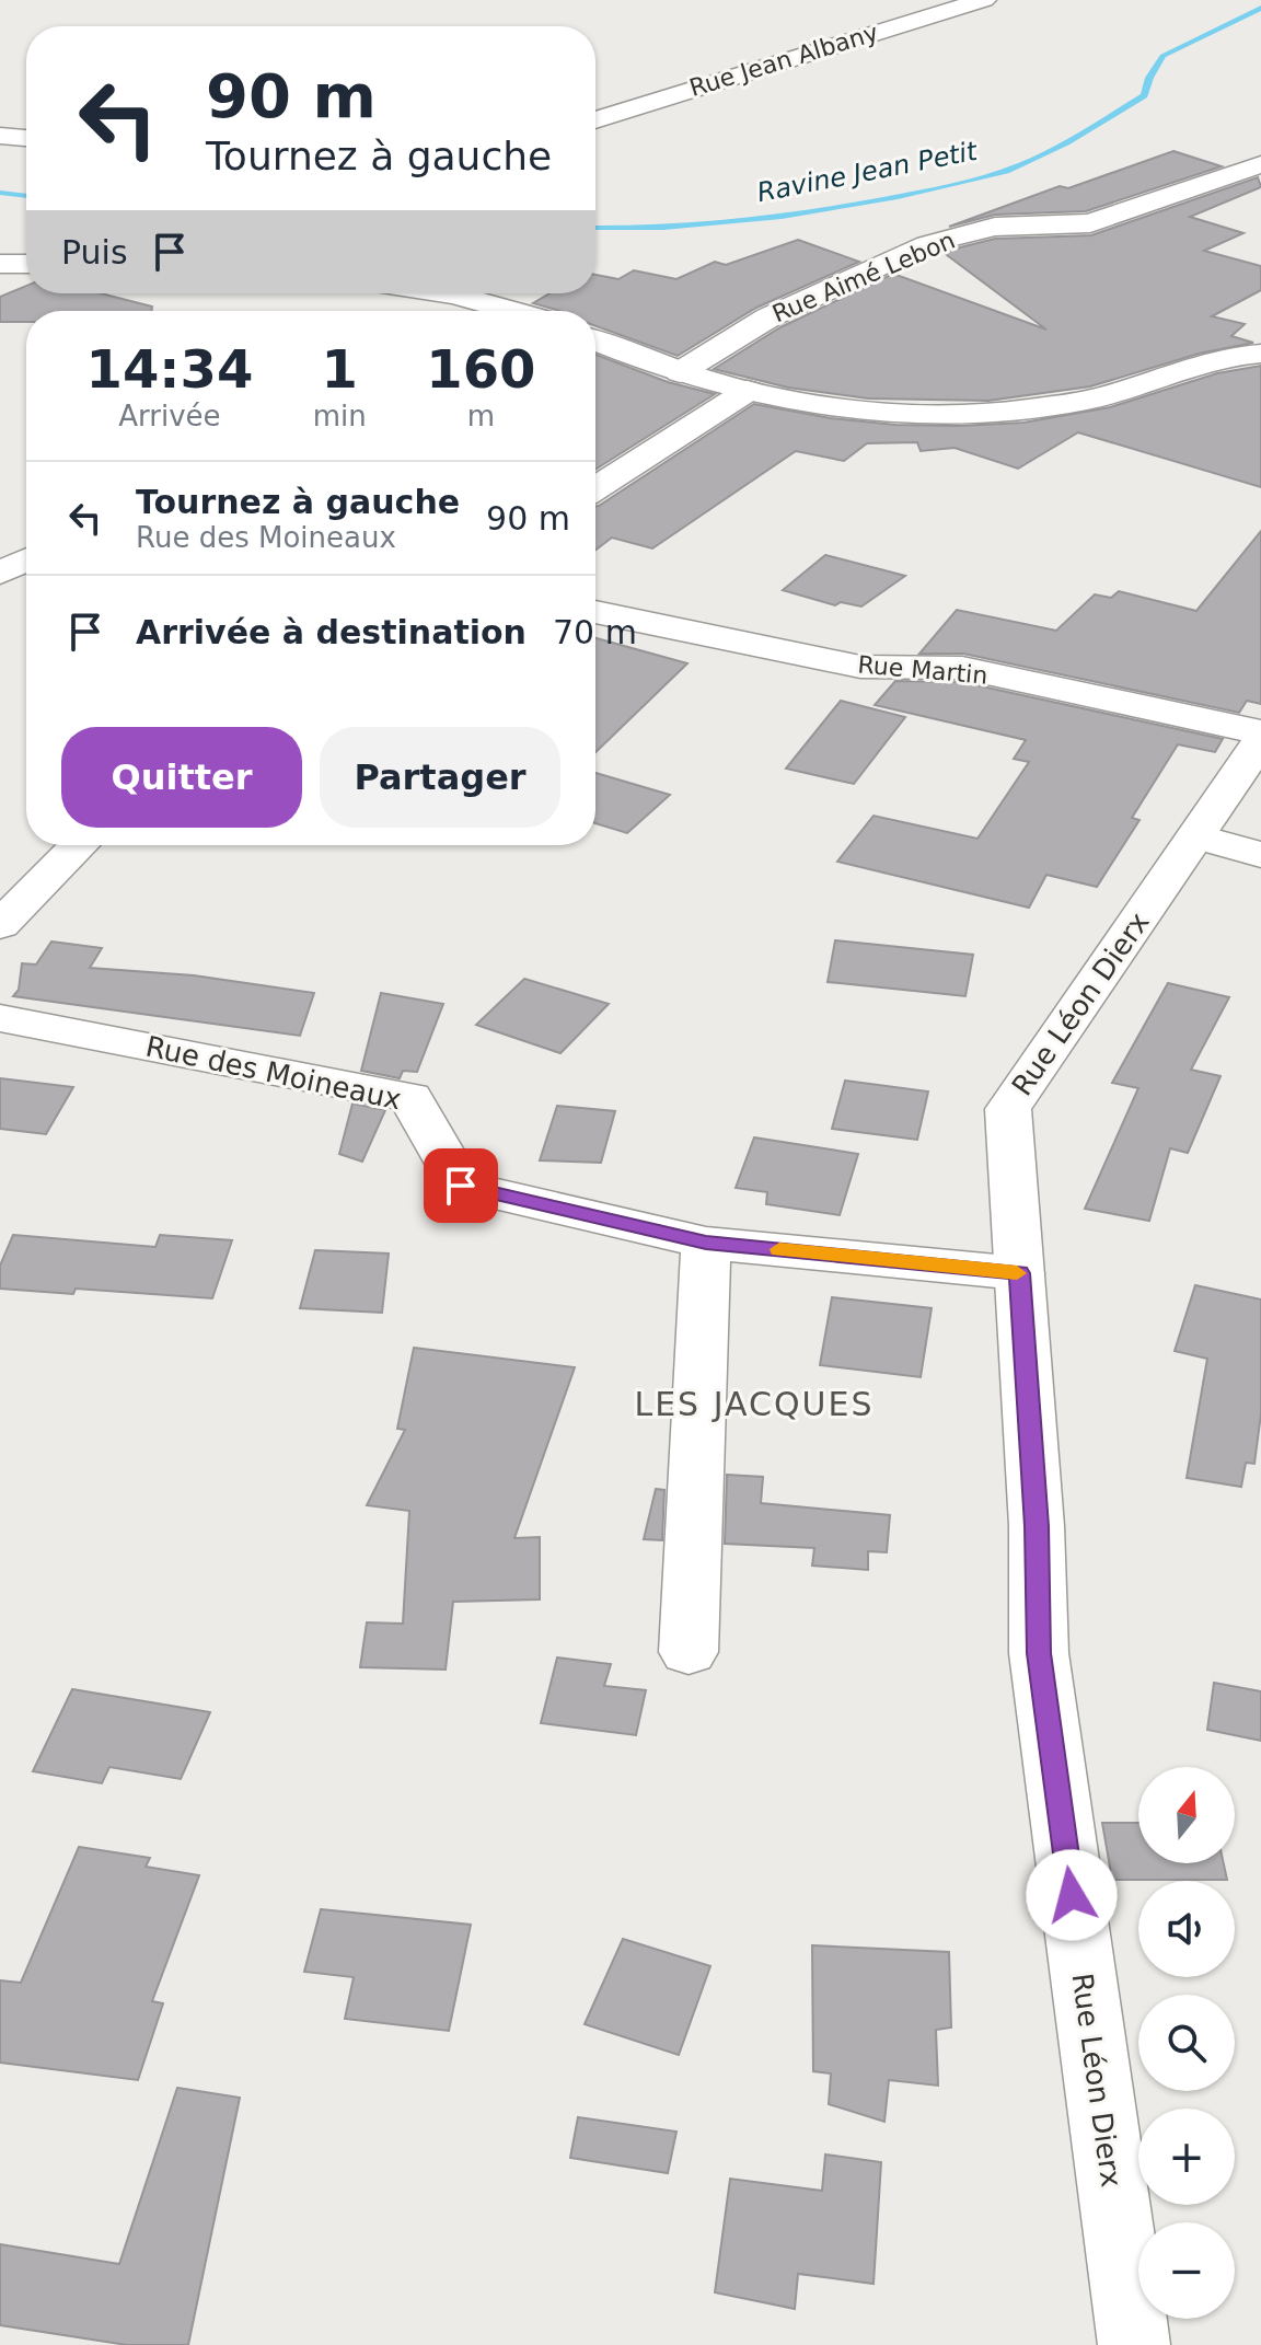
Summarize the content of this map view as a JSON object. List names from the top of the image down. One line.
{"streets":{"street":["Rue Jean Albany","Rue Aimé Lebon","Rue Martin","Rue Léon Dierx","Rue des Moineaux"]},"crossings":[["Rue Léon Dierx","Rue des Moineaux"]],"districts":["LES JACQUES"],"water":["Ravine Jean Petit"],"north":"top","page":{"turn":["90 m","Tournez à gauche"],"then":"Puis","eta":["14:34","Arrivée","1","min","160","m"],"list":[{"name":"Tournez à gauche","note":"Rue des Moineaux","value":"90 m"},{"name":"Arrivée à destination","value":"70 m"}],"buttons":["Quitter","Partager"],"map_buttons":["+","−"]}}
